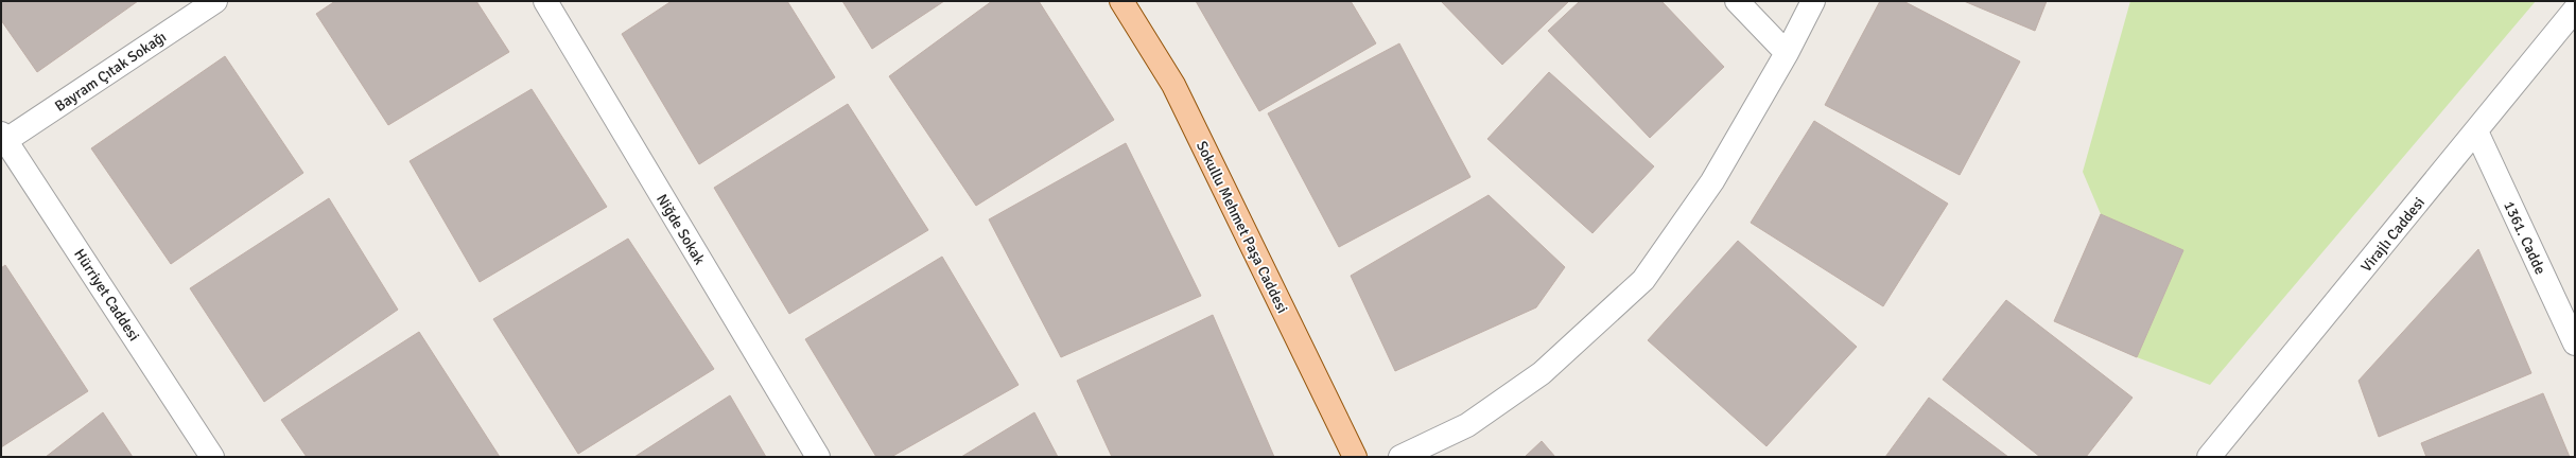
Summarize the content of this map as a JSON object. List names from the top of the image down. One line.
{"streets":{"main road":["Sokullu Mehmet Paşa Caddesi"],"street":["Bayram Çıtak Sokağı","Niğde Sokak","Virajlı Caddesi","1361. Cadde","Hürriyet Caddesi"]},"crossings":[["Bayram Çıtak Sokağı","Hürriyet Caddesi"],["Virajlı Caddesi","1361. Cadde"]]}
